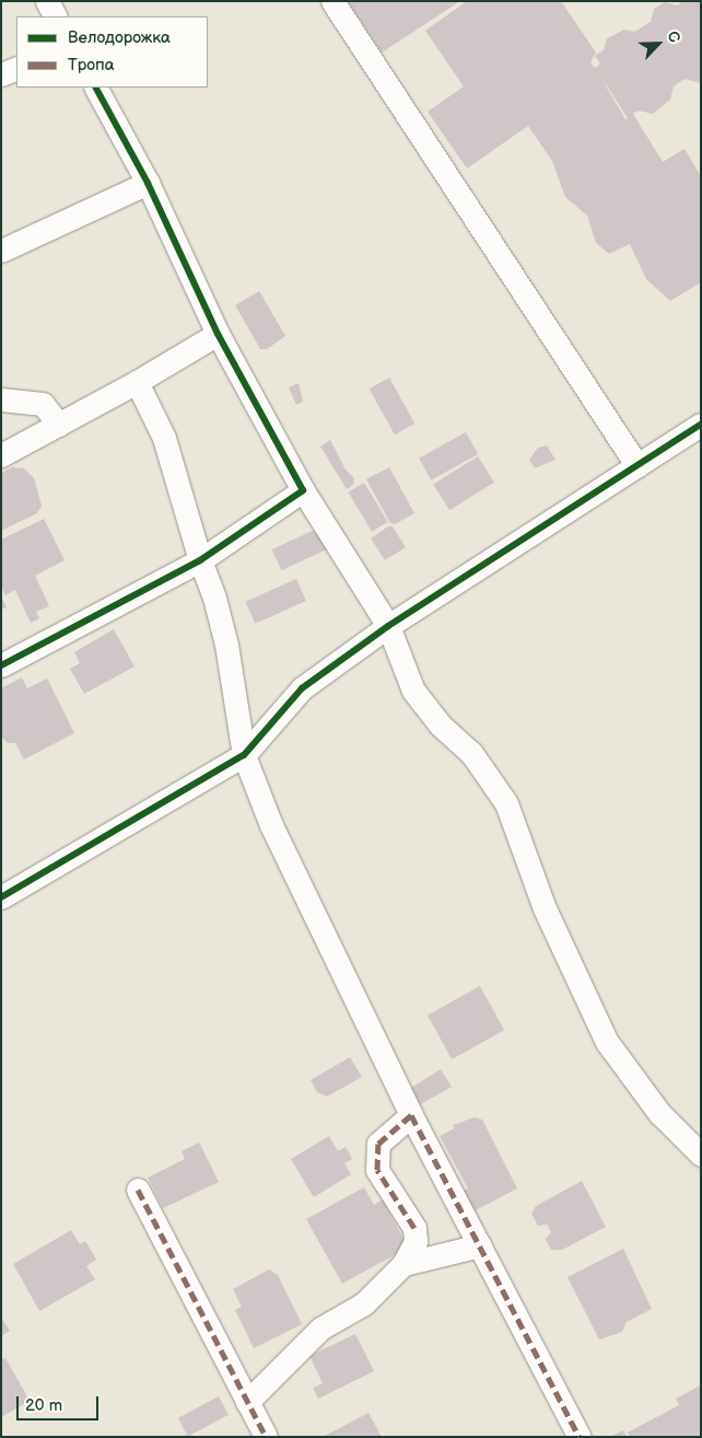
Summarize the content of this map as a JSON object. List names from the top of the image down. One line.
{"legend":["Велодорожка","Тропа"],"scale_bar":"20 m","north":"top right"}
